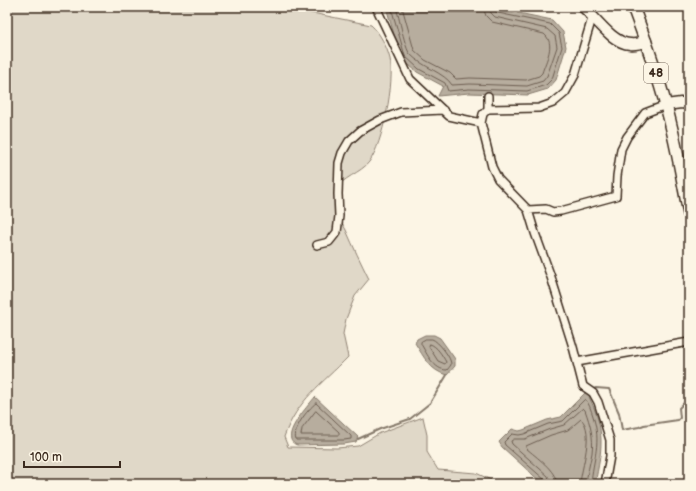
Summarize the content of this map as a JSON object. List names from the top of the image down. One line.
{"streets":{"main road":["48"]},"scale_bar":"100 m"}
